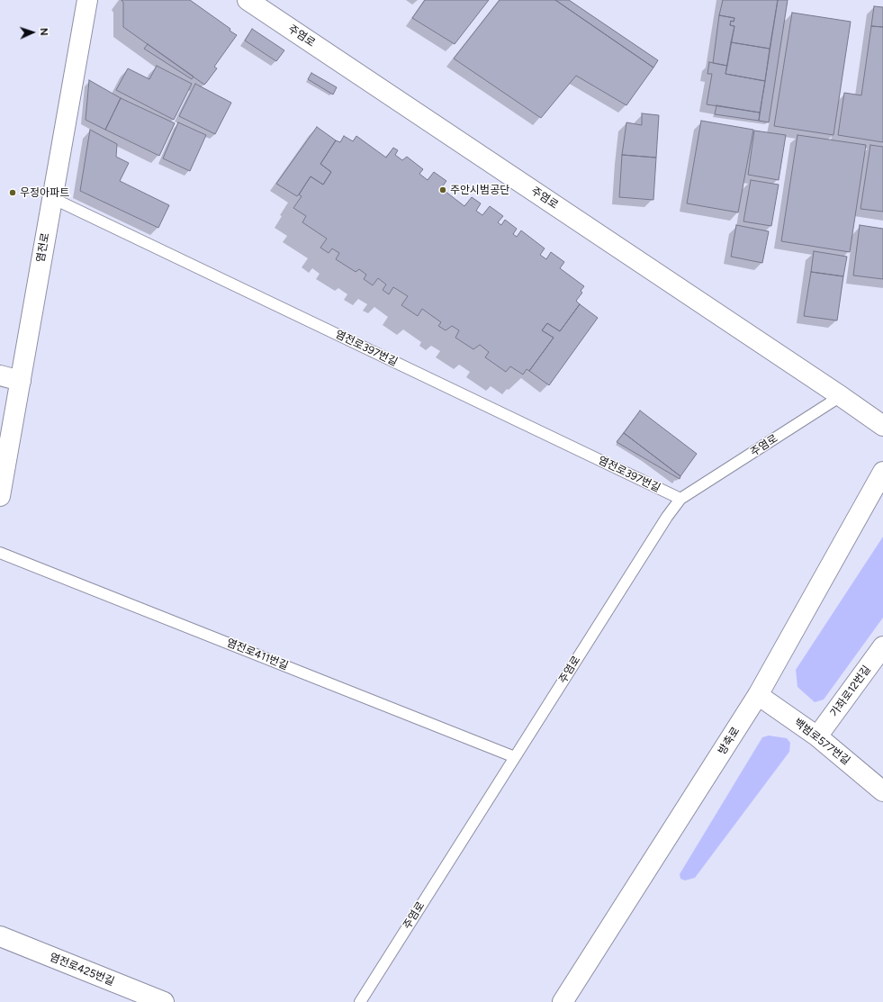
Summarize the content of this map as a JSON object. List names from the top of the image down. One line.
{"streets":{"street":["주염로","염전로","가좌로12번길","방축로","백범로577번길","염전로425번길"],"lane":["염전로397번길","염전로411번길"]},"crossings":[["주염로","염전로397번길"],["주염로","염전로411번길"],["염전로","염전로397번길"],["가좌로12번길","백범로577번길"],["방축로","백범로577번길"]],"places":["주안시범공단","우정아파트"],"north":"right"}
